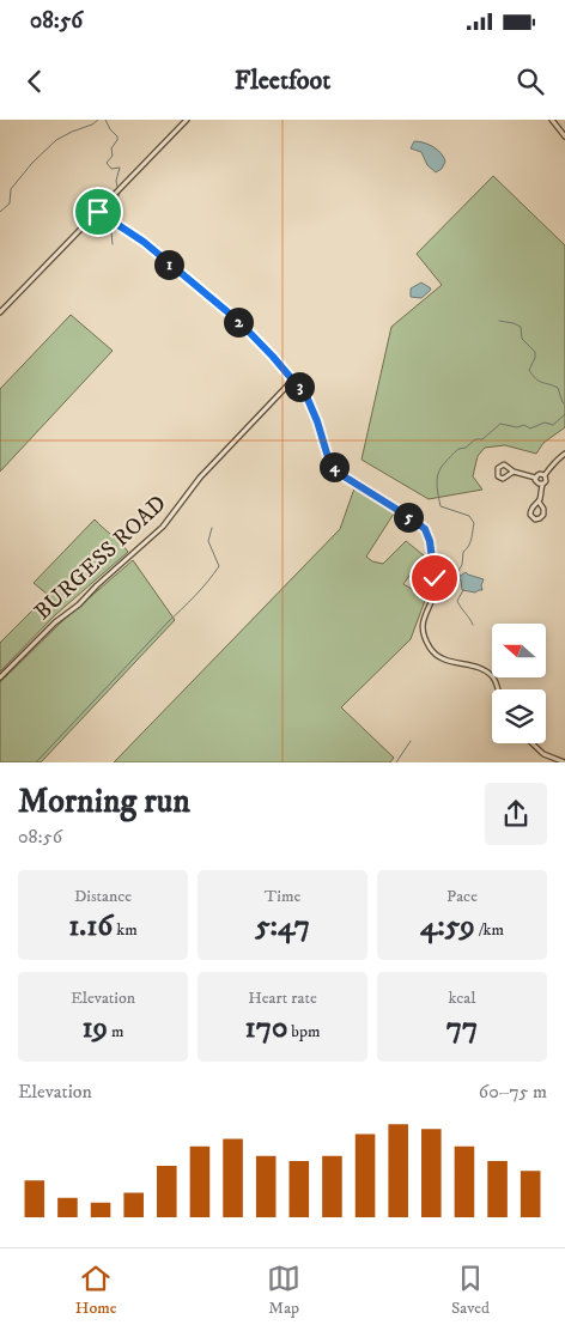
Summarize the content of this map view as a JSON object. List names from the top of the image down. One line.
{"streets":{"street":["BURGESS ROAD"]},"north":"left","page":{"status":"08:56","header":"Fleetfoot","pins":["1","2","3","4","5"],"heading":["Morning run","08:56"],"stats":[["Distance","1.16 km"],["Time","5:47"],["Pace","4:59 /km"],["Elevation","19 m"],["Heart rate","170 bpm"],["kcal","77"]],"chart":["Elevation","60–75 m"],"tabs":["Home","Map","Saved"]}}
